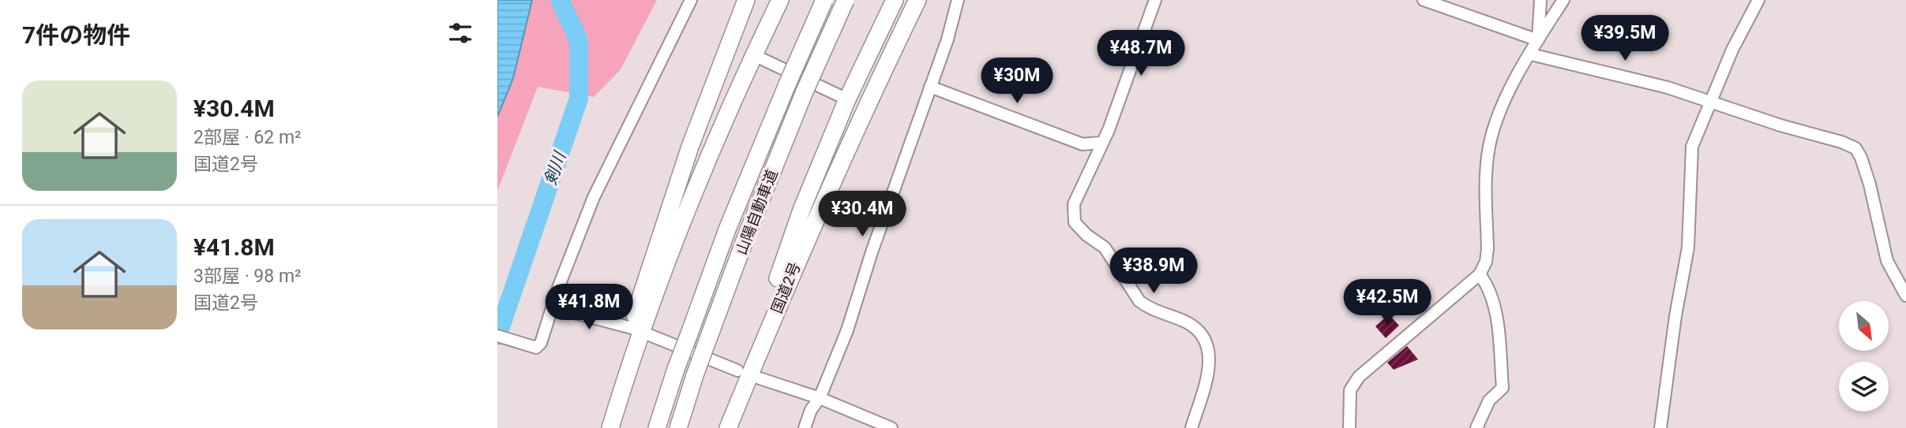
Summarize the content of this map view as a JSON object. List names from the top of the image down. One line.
{"streets":{"highway":["山陽自動車道","国道2号"]},"water":["剣川"],"north":"bottom right","page":{"heading":"7件の物件","price":["¥39.5M","¥48.7M","¥30M","¥30.4M","¥38.9M","¥42.5M","¥41.8M"],"list":[{"name":"¥30.4M","note":"2部屋 · 62 m² · 国道2号"},{"name":"¥41.8M","note":"3部屋 · 98 m² · 国道2号"}]}}
